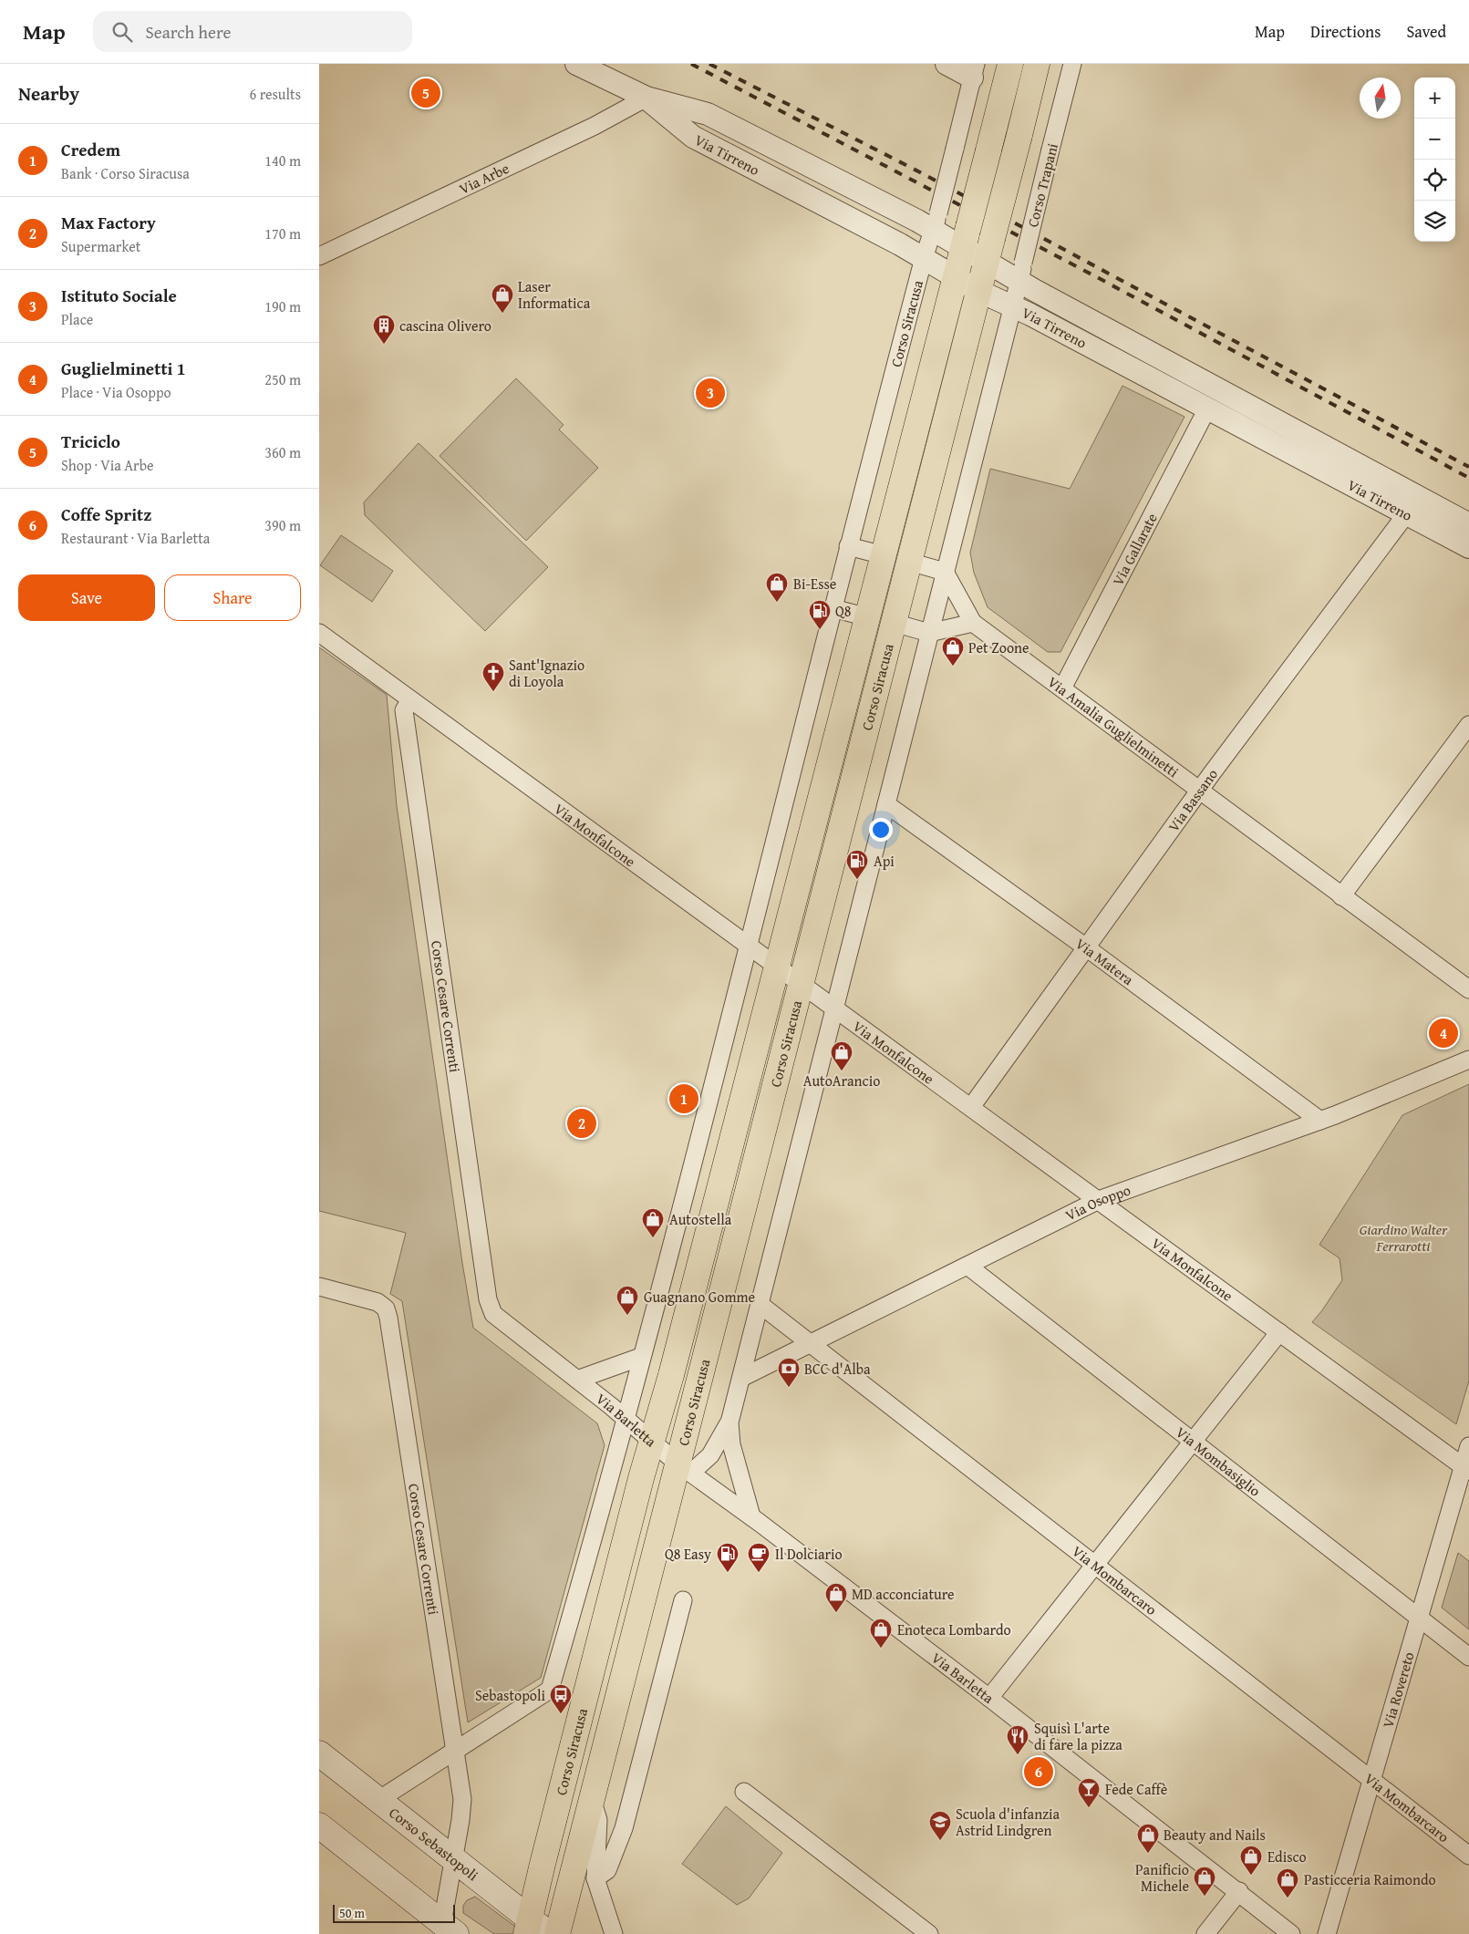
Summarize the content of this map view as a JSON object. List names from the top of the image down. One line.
{"streets":{"main road":["Corso Siracusa","Corso Sebastopoli"],"street":["Via Tirreno","Via Arbe","Corso Trapani","Via Gallarate","Via Amalia Guglielminetti","Via Bassano","Via Monfalcone","Via Matera","Corso Cesare Correnti","Via Osoppo","Via Barletta","Via Mombasiglio","Via Mombarcaro","Via Rovereto"]},"crossings":[["Via Tirreno","Via Arbe"],["Via Tirreno","Corso Trapani"],["Via Tirreno","Corso Siracusa"],["Via Tirreno","Via Gallarate"],["Via Tirreno","Via Bassano"],["Corso Trapani","Corso Siracusa"],["Corso Siracusa","Via Amalia Guglielminetti"],["Corso Siracusa","Via Monfalcone"],["Corso Siracusa","Via Matera"],["Corso Siracusa","Corso Cesare Correnti"],["Corso Siracusa","Via Osoppo"],["Corso Siracusa","Via Barletta"],["Corso Siracusa","Via Mombarcaro"],["Corso Siracusa","Corso Sebastopoli"],["Via Gallarate","Via Amalia Guglielminetti"],["Via Amalia Guglielminetti","Via Bassano"],["Via Bassano","Via Monfalcone"],["Via Bassano","Via Matera"],["Via Monfalcone","Corso Cesare Correnti"],["Via Monfalcone","Via Osoppo"],["Via Monfalcone","Via Rovereto"],["Via Matera","Via Osoppo"],["Corso Cesare Correnti","Via Barletta"],["Corso Cesare Correnti","Corso Sebastopoli"],["Via Osoppo","Via Mombasiglio"],["Via Osoppo","Via Mombarcaro"],["Via Mombasiglio","Via Rovereto"],["Via Mombarcaro","Via Rovereto"]],"parks":["Giardino Walter Ferrarotti"],"places":{"shop":["Laser Informatica","Bi-Esse","Pet Zoone","AutoArancio","Autostella","Guagnano Gomme","MD acconciature","Enoteca Lombardo","Beauty and Nails","Edisco","Panificio Michele","Pasticceria Raimondo"],"building":["cascina Olivero"],"fuel station":["Q8","Api","Q8 Easy"],"church":["Sant'Ignazio di Loyola"],"bank":["BCC d'Alba"],"cafe":["Il Dolciario"],"bus stop":["Sebastopoli"],"restaurant":["Squisì L'arte di fare la pizza"],"bar":["Fede Caffè"],"school or university":["Scuola d'infanzia Astrid Lindgren"]},"scale_bar":"50 m","north":"top","page":{"header":"Map","search":"Search here","nav":["Map","Directions","Saved"],"heading":["Nearby","6 results"],"pins":["5","3","4","1","2","6"],"map_buttons":["+","−"],"list":[{"mark":"1","name":"Credem","note":"Bank · Corso Siracusa","value":"140 m"},{"mark":"2","name":"Max Factory","note":"Supermarket","value":"170 m"},{"mark":"3","name":"Istituto Sociale","note":"Place","value":"190 m"},{"mark":"4","name":"Guglielminetti 1","note":"Place · Via Osoppo","value":"250 m"},{"mark":"5","name":"Triciclo","note":"Shop · Via Arbe","value":"360 m"},{"mark":"6","name":"Coffe Spritz","note":"Restaurant · Via Barletta","value":"390 m"}],"buttons":["Save","Share"],"scale":"50 m"}}
